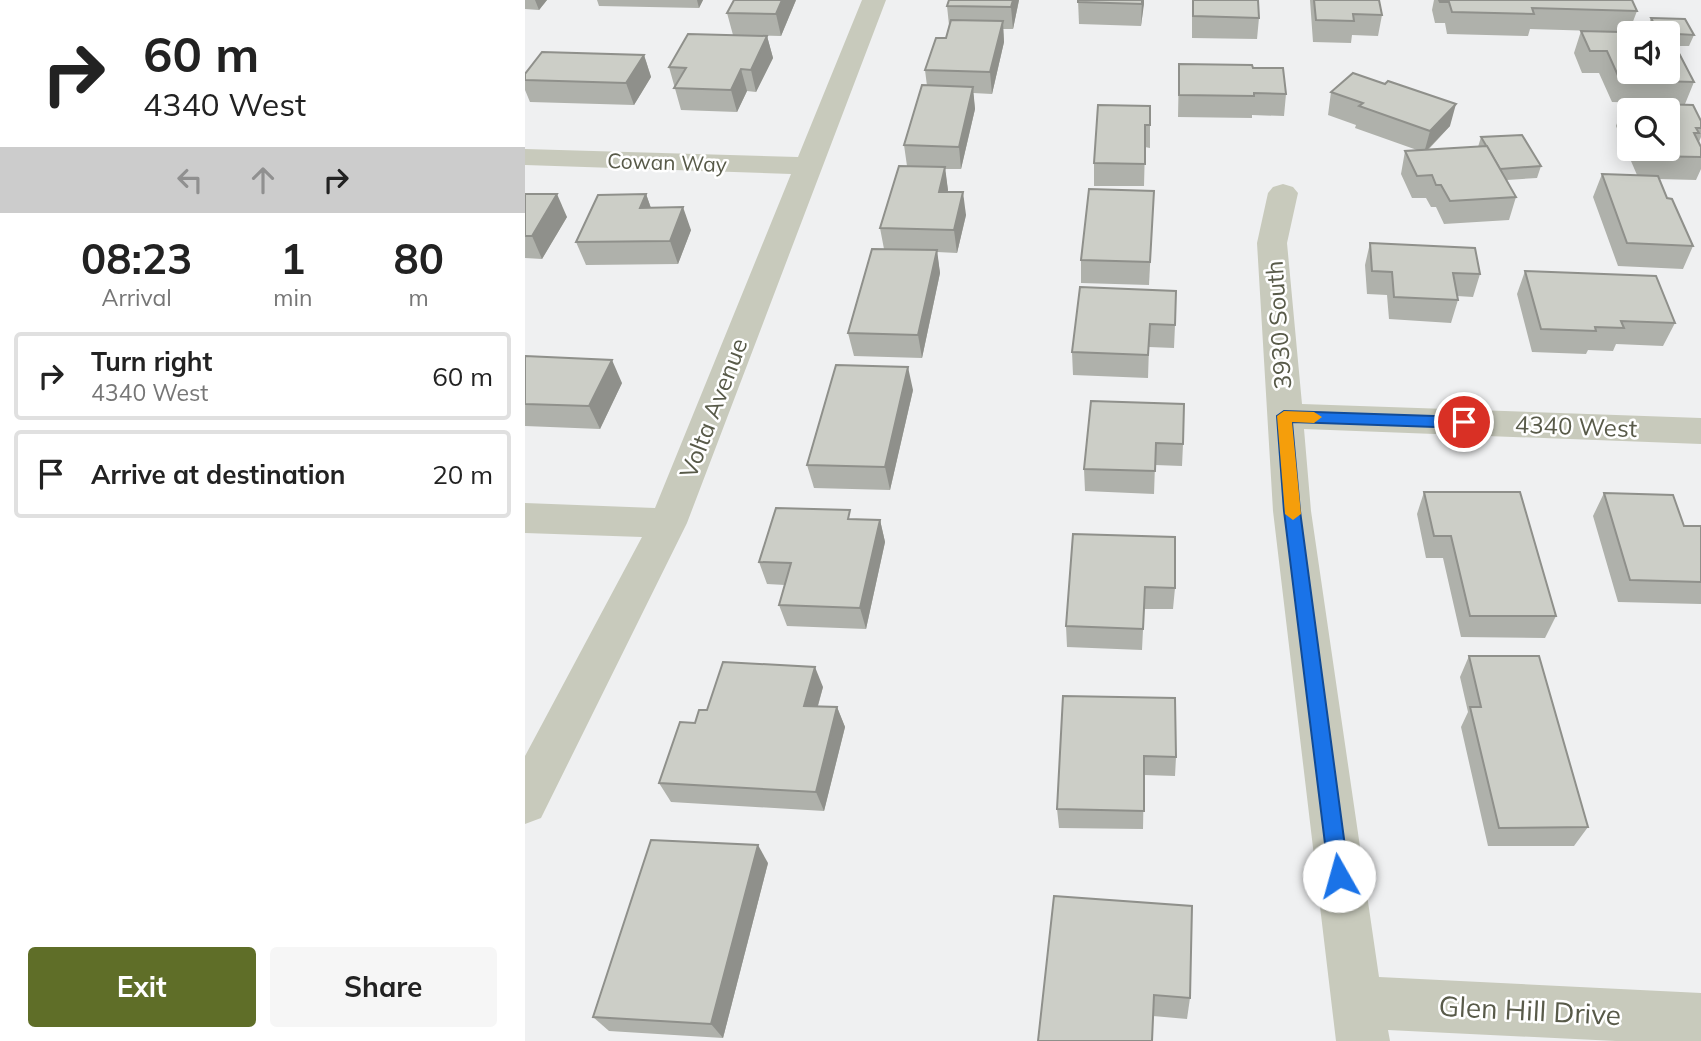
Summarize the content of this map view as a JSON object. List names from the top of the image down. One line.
{"streets":{"street":["Cowan Way","3930 South","Volta Avenue","4340 West","Glen Hill Drive"]},"crossings":[["Cowan Way","Volta Avenue"],["3930 South","4340 West"],["3930 South","Glen Hill Drive"]],"page":{"turn":["60 m","4340 West"],"eta":["08:23","Arrival","1","min","80","m"],"list":[{"name":"Turn right","note":"4340 West","value":"60 m"},{"name":"Arrive at destination","value":"20 m"}],"buttons":["Exit","Share"]}}
